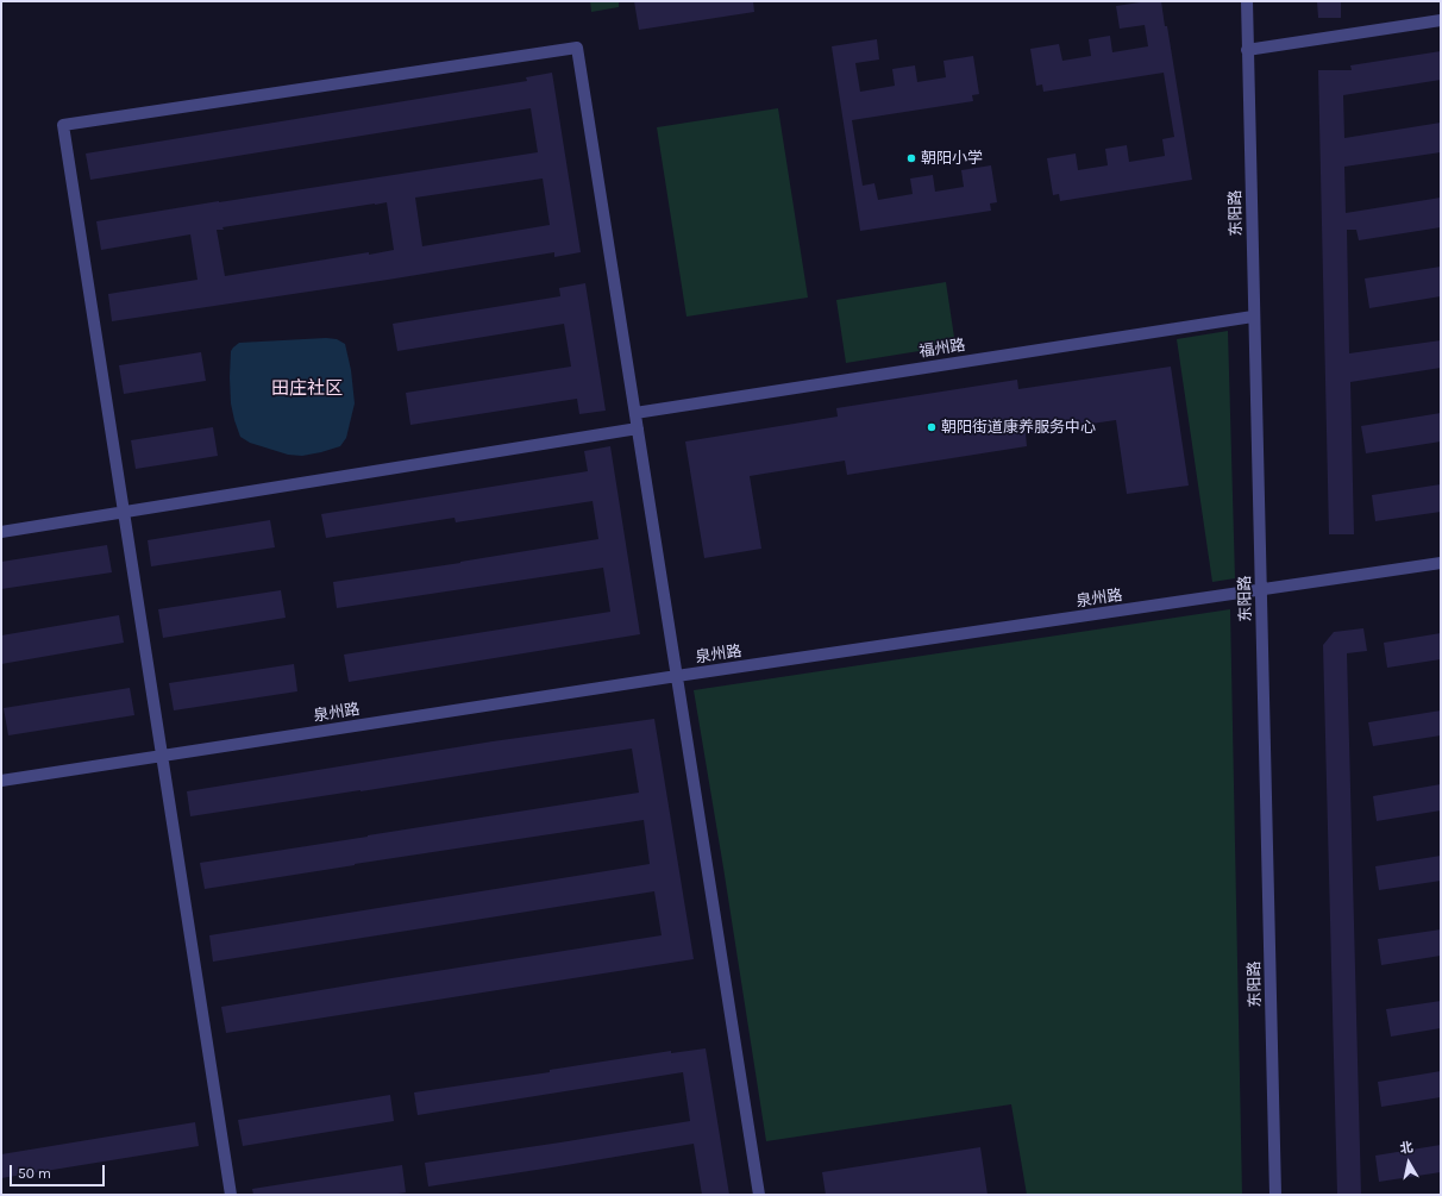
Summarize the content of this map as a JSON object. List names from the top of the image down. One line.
{"streets":{"street":["东阳路","福州路","泉州路"]},"crossings":[["东阳路","福州路"],["东阳路","泉州路"]],"districts":["田庄社区"],"places":["朝阳小学","朝阳街道康养服务中心"],"scale_bar":"50 m","north":"top"}
